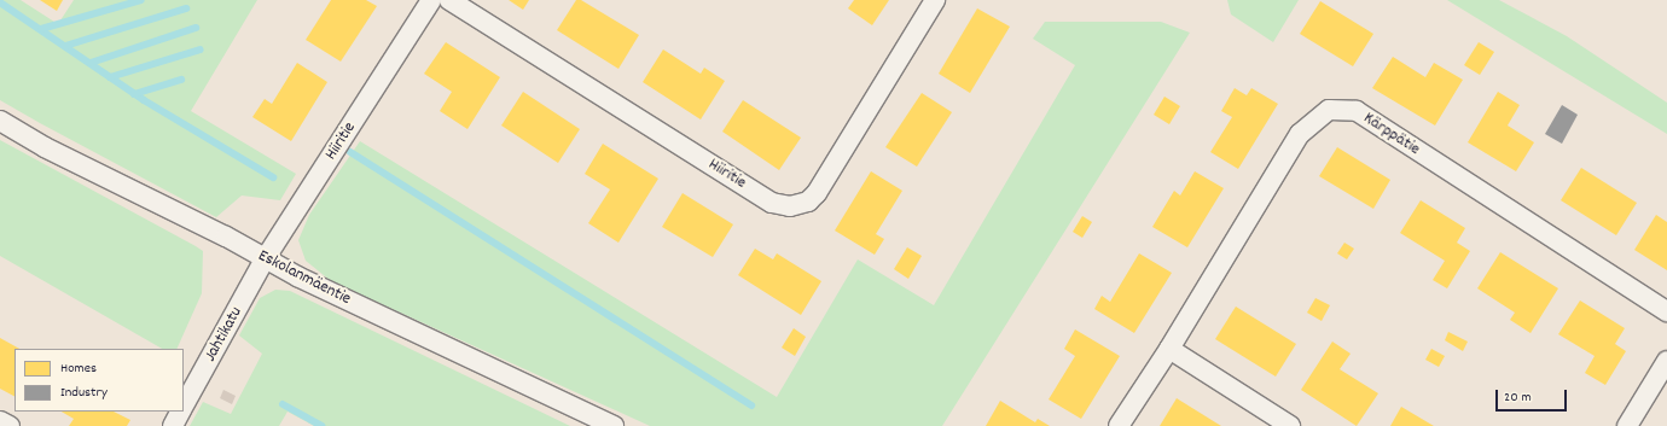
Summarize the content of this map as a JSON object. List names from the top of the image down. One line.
{"streets":{"street":["Kärppätie","Hiiritie","Eskolanmäentie","Jahtikatu"]},"crossings":[["Hiiritie","Eskolanmäentie"],["Hiiritie","Jahtikatu"],["Eskolanmäentie","Jahtikatu"]],"legend":["Homes","Industry"],"scale_bar":"20 m"}
